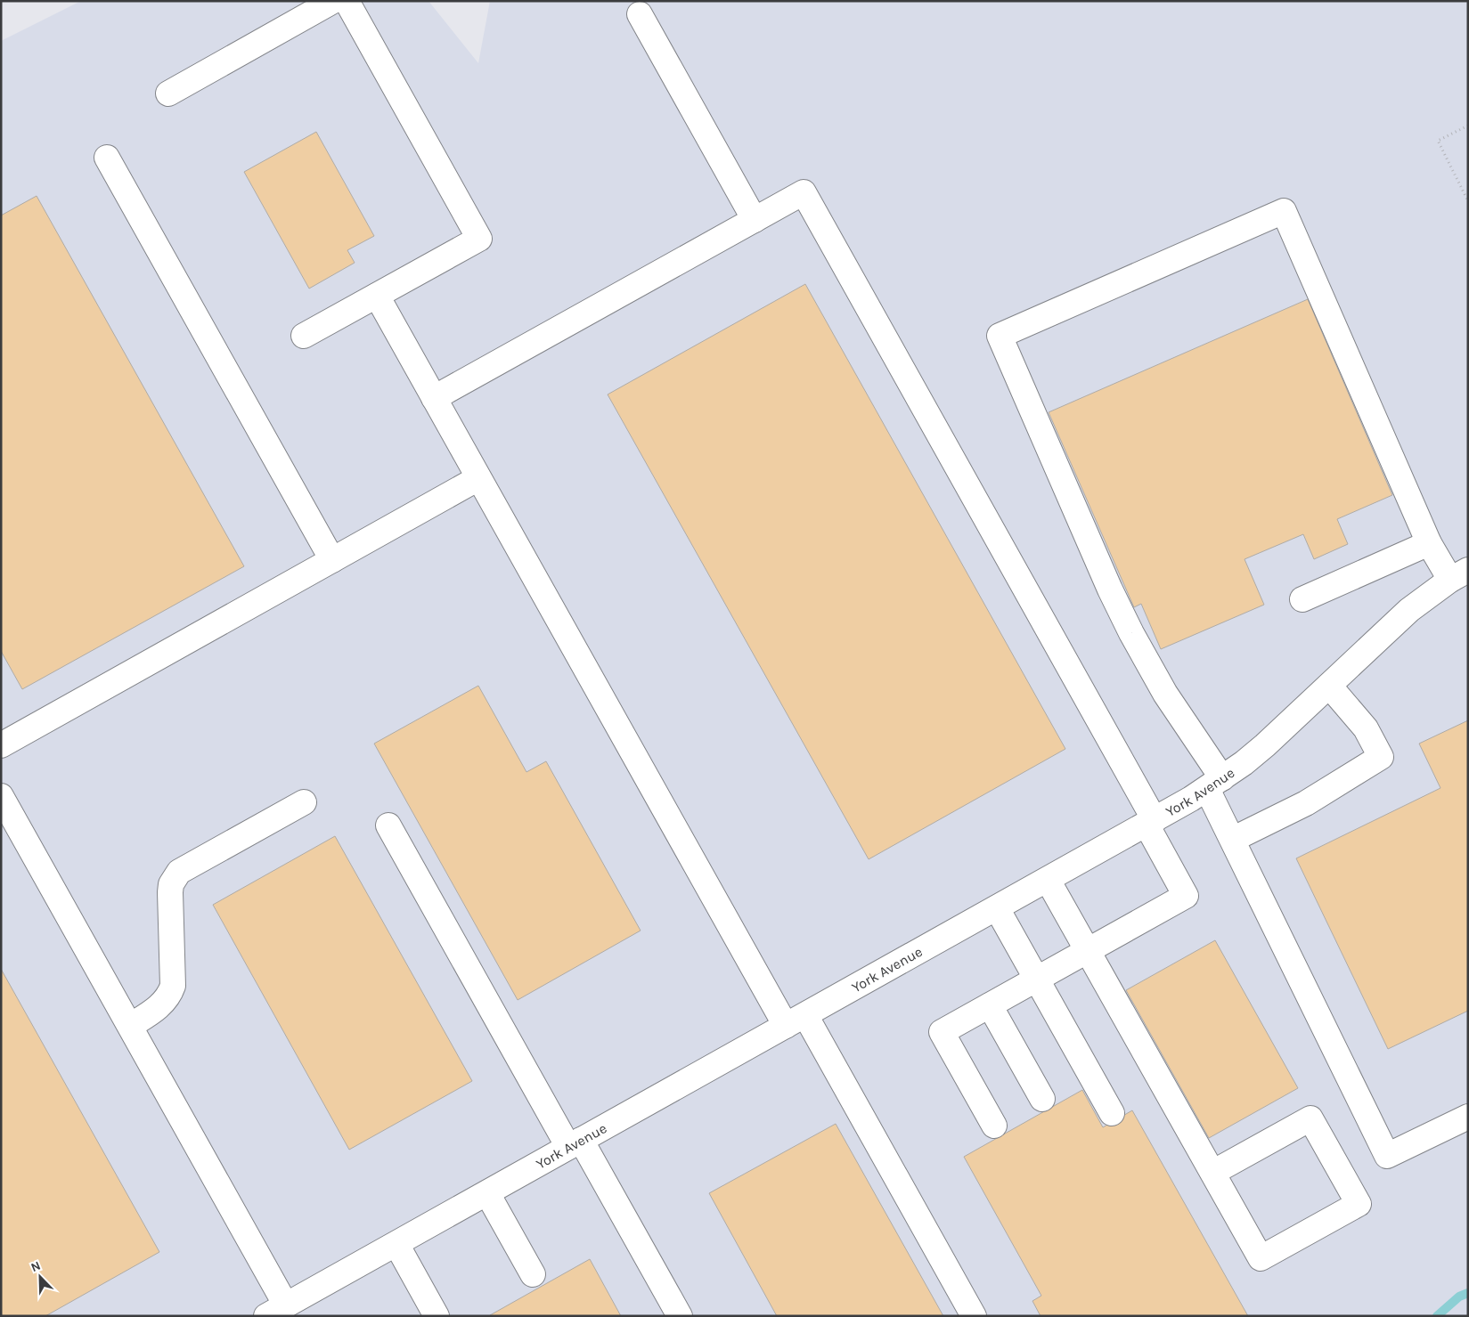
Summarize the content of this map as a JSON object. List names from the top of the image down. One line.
{"streets":{"street":["York Avenue"]},"north":"top left"}
